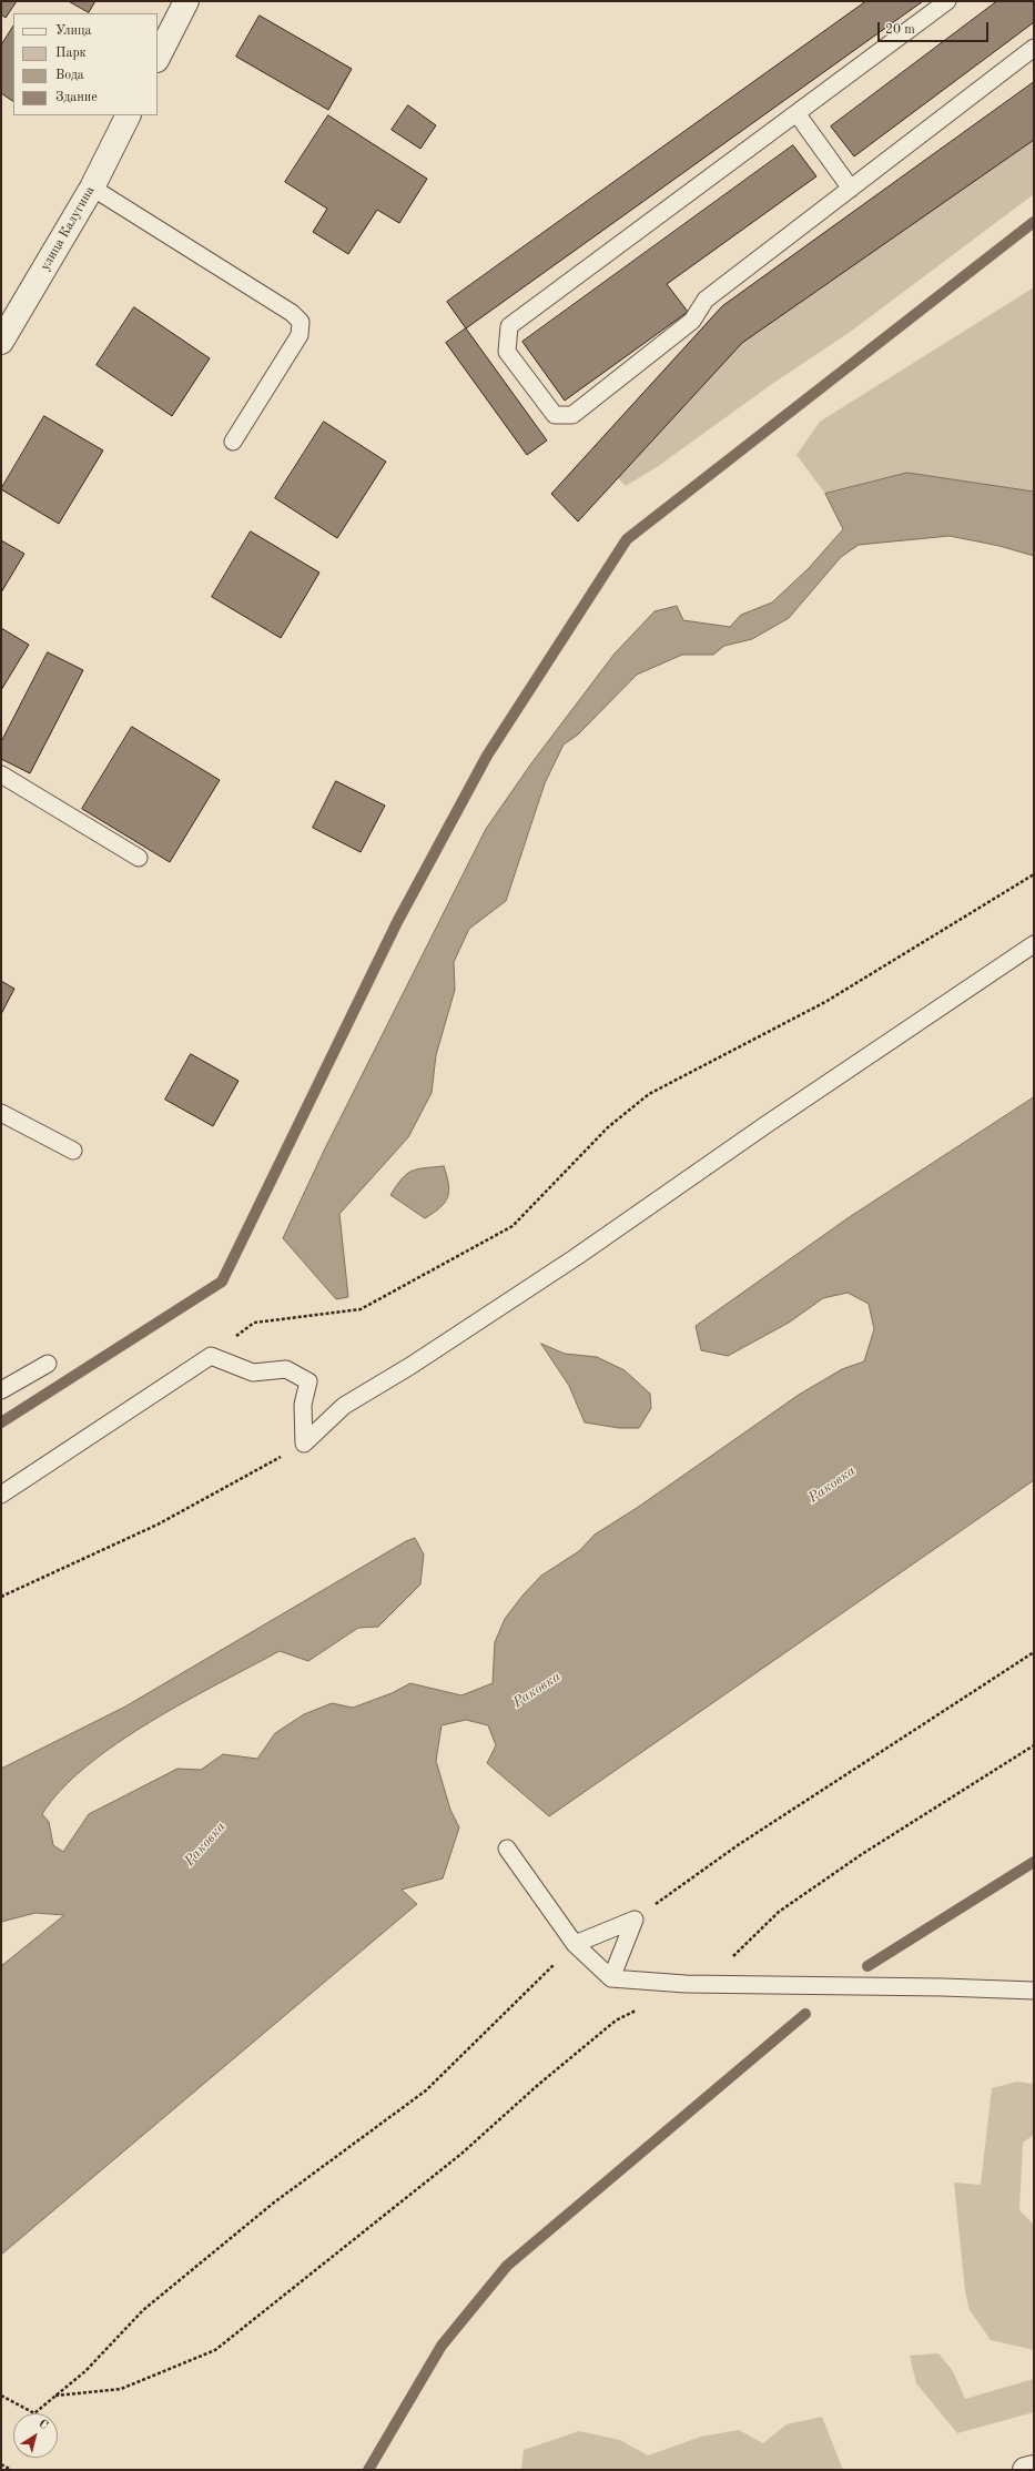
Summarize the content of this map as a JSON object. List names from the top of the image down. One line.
{"streets":{"street":["улица Калугина"]},"water":["Раковка"],"legend":["Улица","Парк","Вода","Здание"],"scale_bar":"20 m","north":"top right"}
